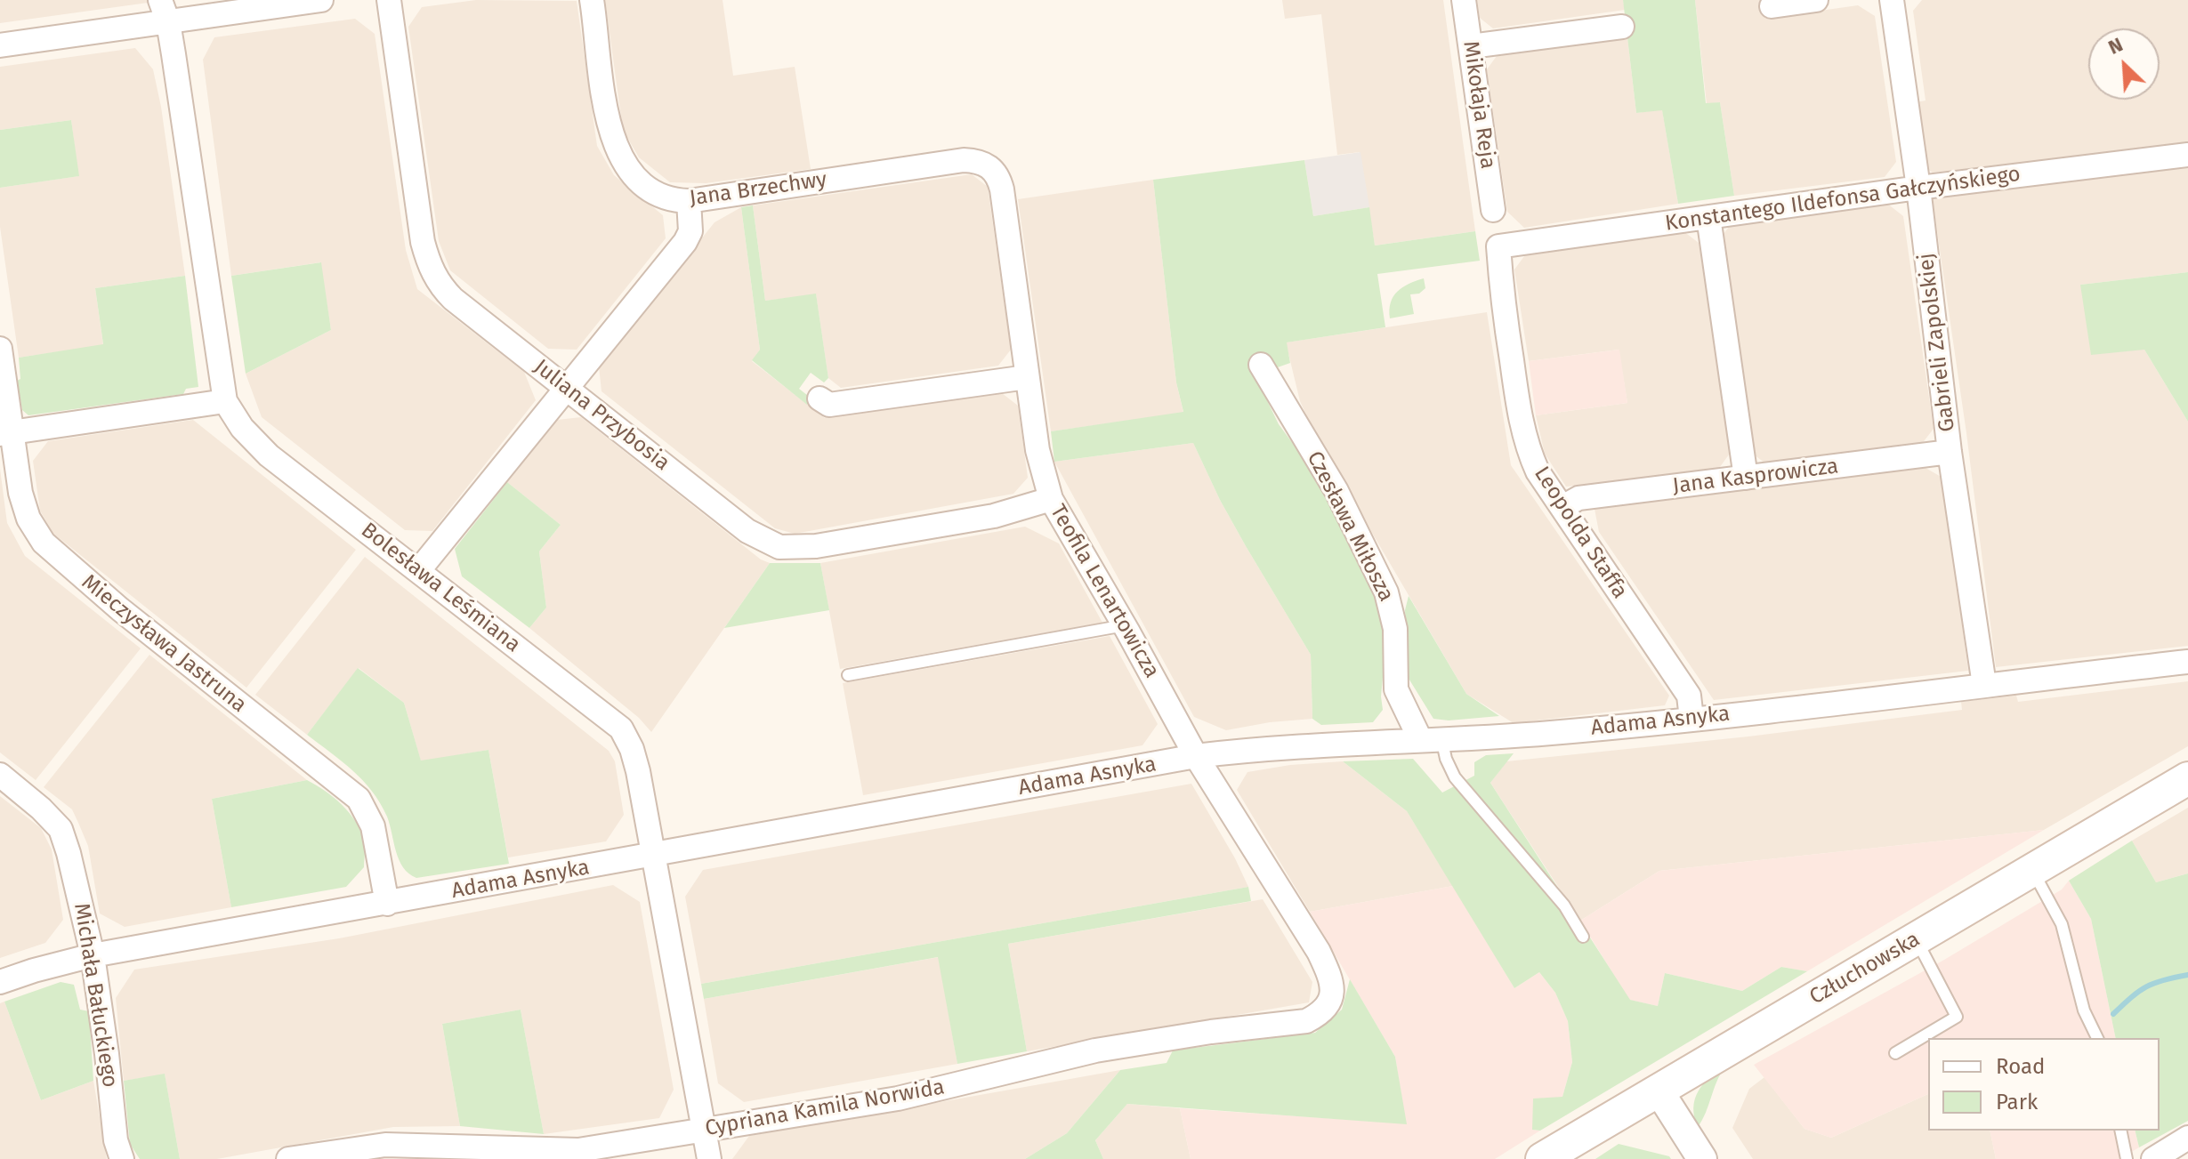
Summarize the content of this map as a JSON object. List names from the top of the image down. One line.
{"streets":{"main road":["Człuchowska"],"street":["Mikołaja Reja","Jana Brzechwy","Konstantego Ildefonsa Gałczyńskiego","Gabrieli Zapolskiej","Juliana Przybosia","Jana Kasprowicza","Czesława Miłosza","Leopolda Staffa","Bolesława Leśmiana","Teofila Lenartowicza","Mieczysława Jastruna","Adama Asnyka","Michała Bałuckiego","Cypriana Kamila Norwida"]},"crossings":[["Jana Brzechwy","Teofila Lenartowicza"],["Konstantego Ildefonsa Gałczyńskiego","Gabrieli Zapolskiej"],["Konstantego Ildefonsa Gałczyńskiego","Leopolda Staffa"],["Gabrieli Zapolskiej","Jana Kasprowicza"],["Gabrieli Zapolskiej","Adama Asnyka"],["Juliana Przybosia","Teofila Lenartowicza"],["Jana Kasprowicza","Leopolda Staffa"],["Czesława Miłosza","Adama Asnyka"],["Leopolda Staffa","Adama Asnyka"],["Bolesława Leśmiana","Adama Asnyka"],["Bolesława Leśmiana","Cypriana Kamila Norwida"],["Teofila Lenartowicza","Adama Asnyka"],["Teofila Lenartowicza","Cypriana Kamila Norwida"],["Mieczysława Jastruna","Adama Asnyka"],["Adama Asnyka","Michała Bałuckiego"]],"legend":["Road","Park"],"north":"top left"}
